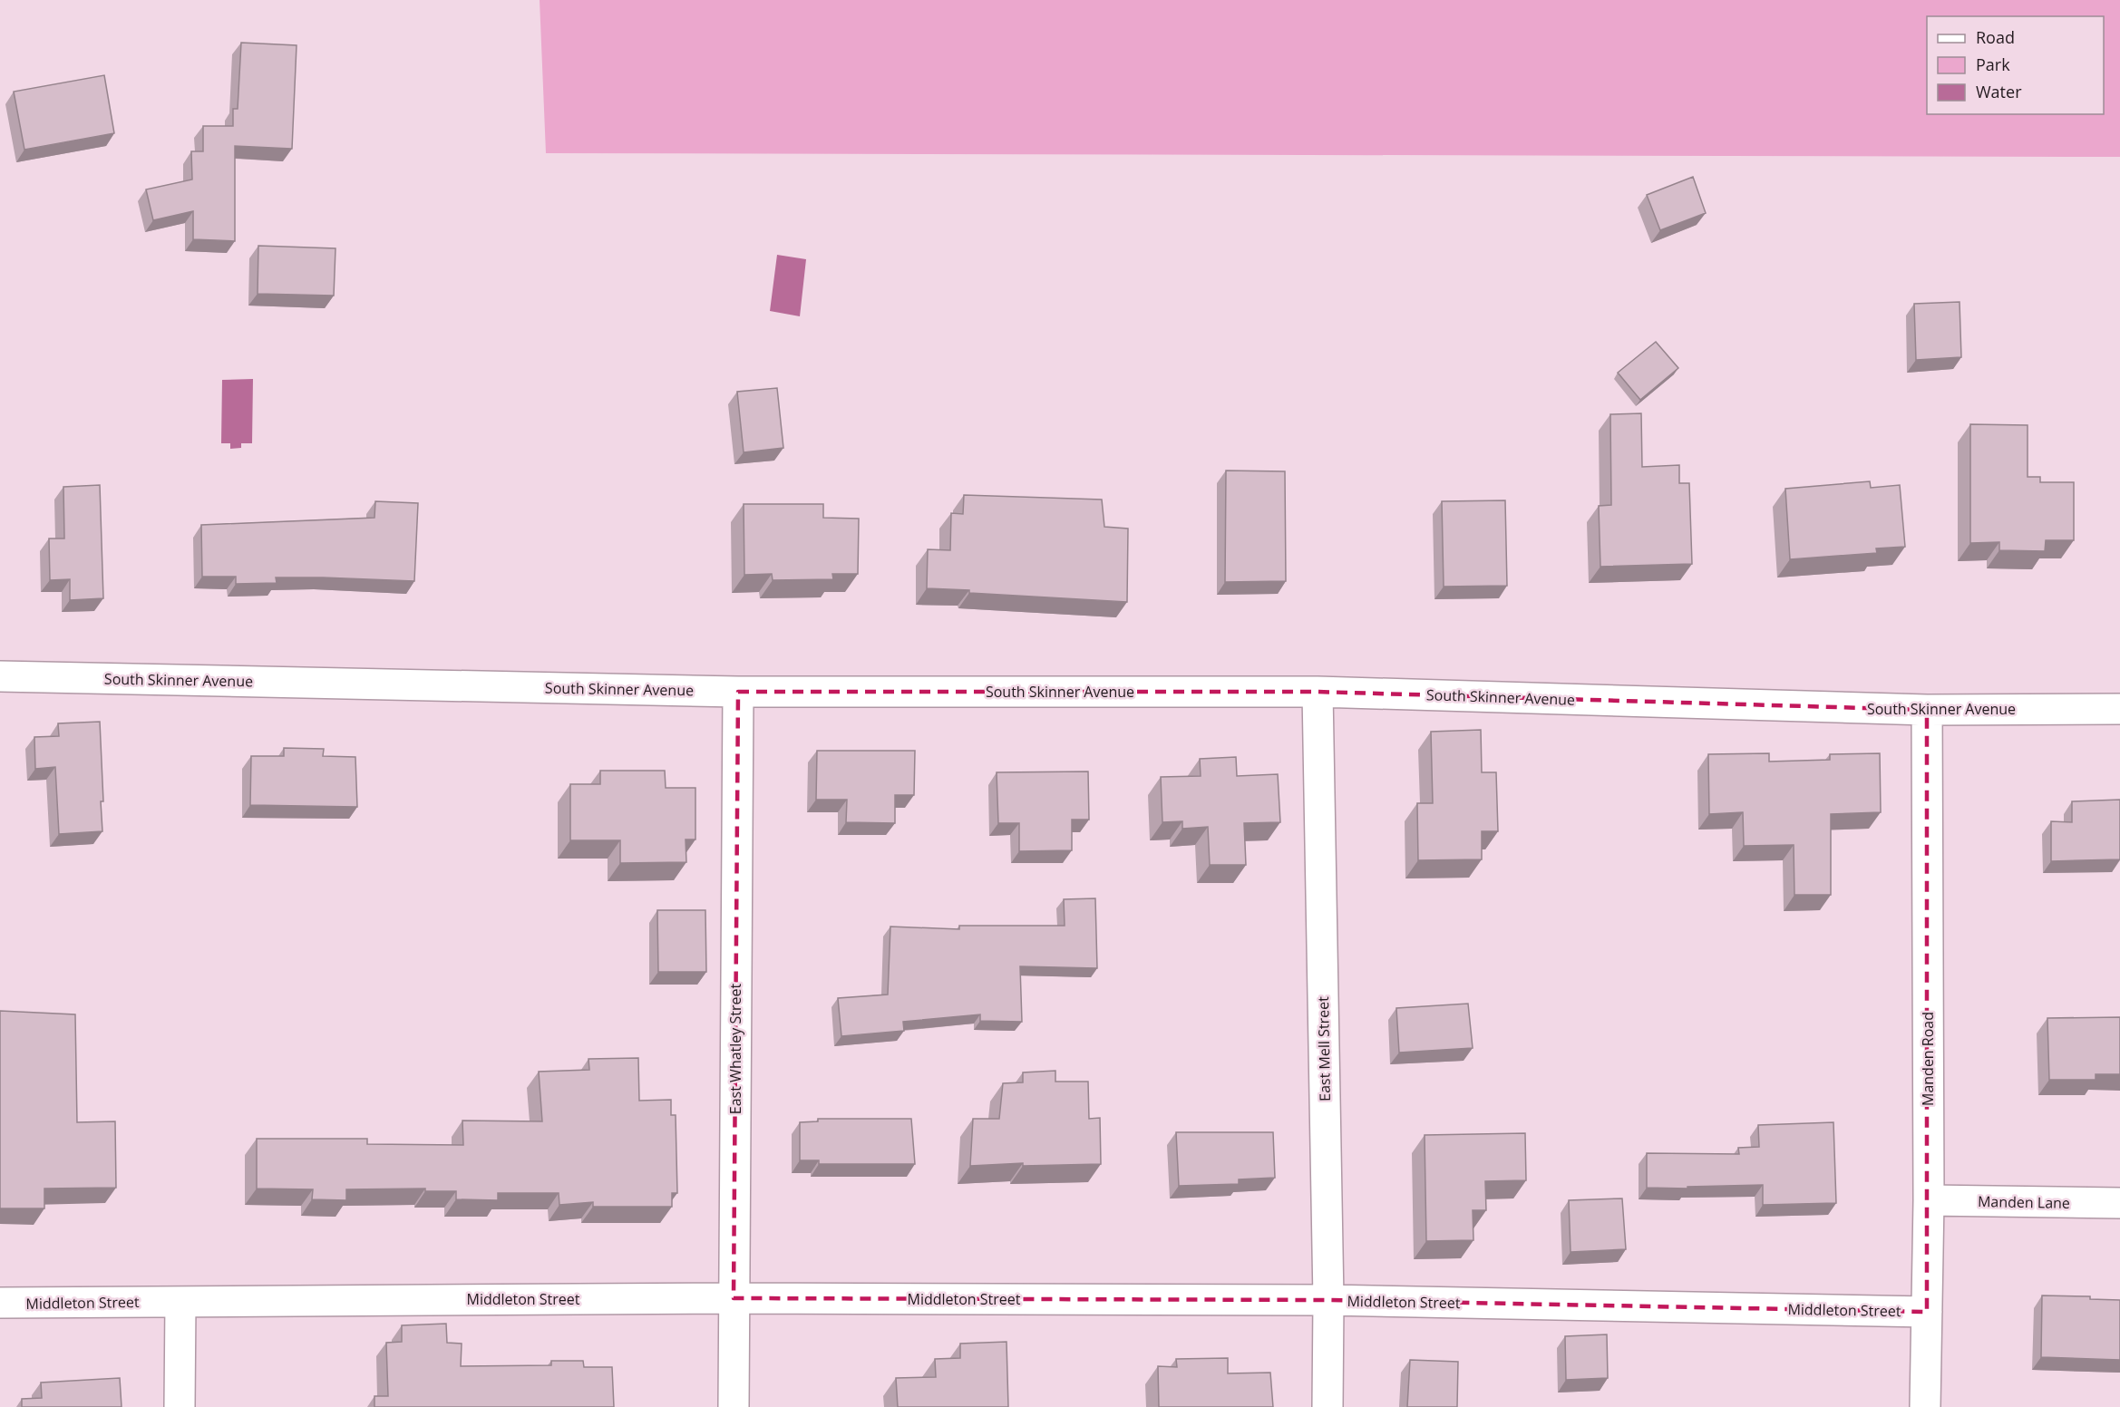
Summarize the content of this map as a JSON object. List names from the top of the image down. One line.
{"streets":{"street":["South Skinner Avenue","East Whatley Street","East Mell Street","Manden Road","Manden Lane","Middleton Street"]},"crossings":[["South Skinner Avenue","East Whatley Street"],["South Skinner Avenue","East Mell Street"],["South Skinner Avenue","Manden Road"],["East Whatley Street","Middleton Street"],["East Mell Street","Middleton Street"],["Manden Road","Manden Lane"],["Manden Road","Middleton Street"]],"legend":["Road","Park","Water"]}
